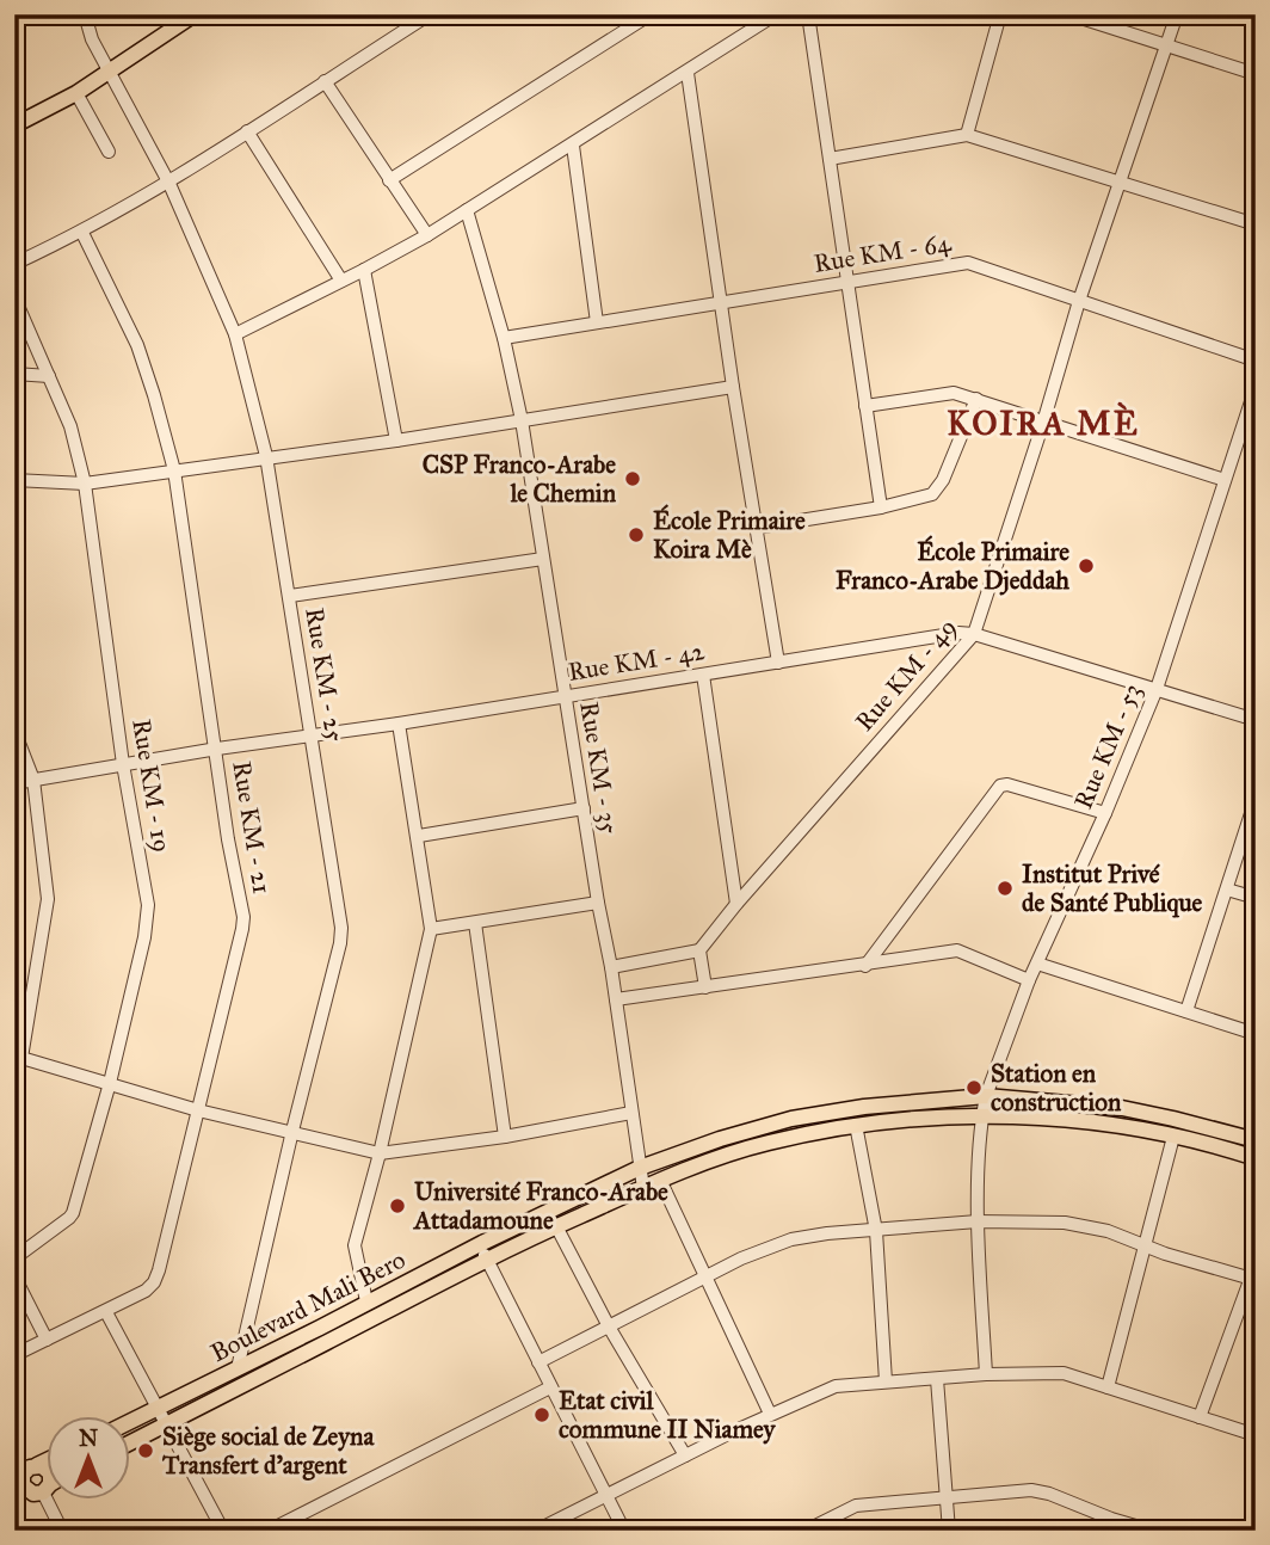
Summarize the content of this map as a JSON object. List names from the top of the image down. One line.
{"streets":{"main road":["Boulevard Mali Bero"],"street":["Rue KM - 64","Rue KM - 42","Rue KM - 25","Rue KM - 49","Rue KM - 53","Rue KM - 35","Rue KM - 19","Rue KM - 21"]},"crossings":[["Rue KM - 64","Rue KM - 49"],["Rue KM - 64","Rue KM - 35"],["Rue KM - 42","Rue KM - 25"],["Rue KM - 42","Rue KM - 49"],["Rue KM - 42","Rue KM - 53"],["Rue KM - 42","Rue KM - 35"],["Rue KM - 42","Rue KM - 19"],["Rue KM - 42","Rue KM - 21"],["Rue KM - 25","Boulevard Mali Bero"],["Rue KM - 53","Boulevard Mali Bero"],["Rue KM - 35","Boulevard Mali Bero"]],"districts":["KOIRA MÈ"],"places":["CSP Franco-Arabe le Chemin","École Primaire Koira Mè","École Primaire Franco-Arabe Djeddah","Institut Privé de Santé Publique","Station en construction","Université Franco-Arabe Attadamoune","Etat civil commune II Niamey","Siège social de Zeyna Transfert d'argent"],"north":"top"}
